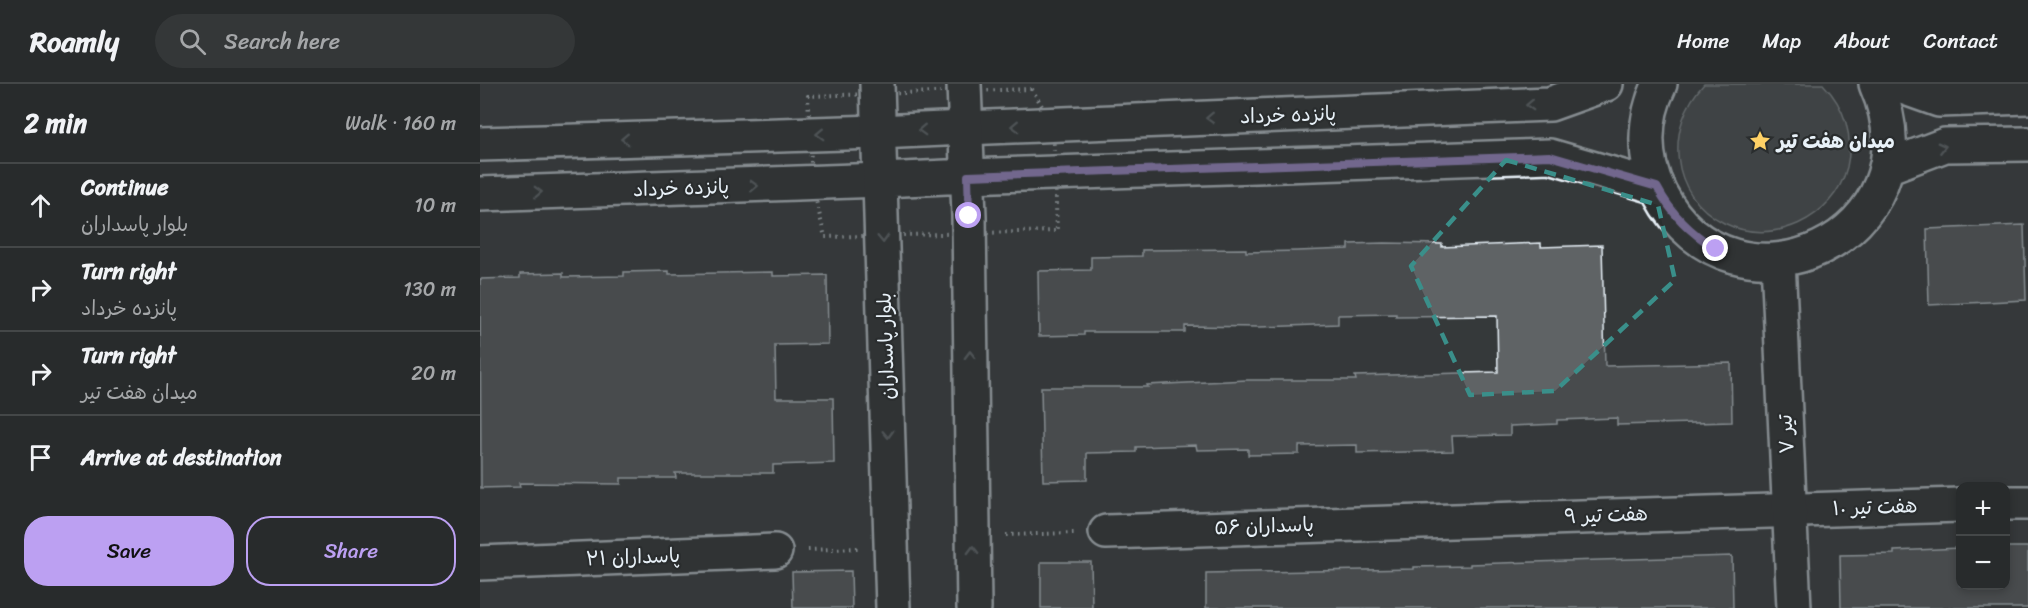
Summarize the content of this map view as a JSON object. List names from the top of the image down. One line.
{"streets":{"main road":["پانزده خرداد","بلوار پاسداران","۷ تیر","هفت تیر ۱۰","هفت تیر ۹","پاسداران ۵۶","پاسداران ۲۱"]},"crossings":[["پانزده خرداد","بلوار پاسداران"],["۷ تیر","هفت تیر ۱۰"],["۷ تیر","هفت تیر ۹"],["هفت تیر ۱۰","هفت تیر ۹"],["هفت تیر ۹","پاسداران ۵۶"]],"places":{"place":["میدان هفت تیر"]},"page":{"header":"Roamly","search":"Search here","nav":["Home","Map","About","Contact"],"heading":["2 min","Walk · 160 m"],"list":[["Continue","بلوار پاسداران","10 m"],["Turn right","پانزده خرداد","130 m"],["Turn right","میدان هفت تیر","20 m"],"Arrive at destination"],"map_buttons":["+","−"],"buttons":["Save","Share"]}}
